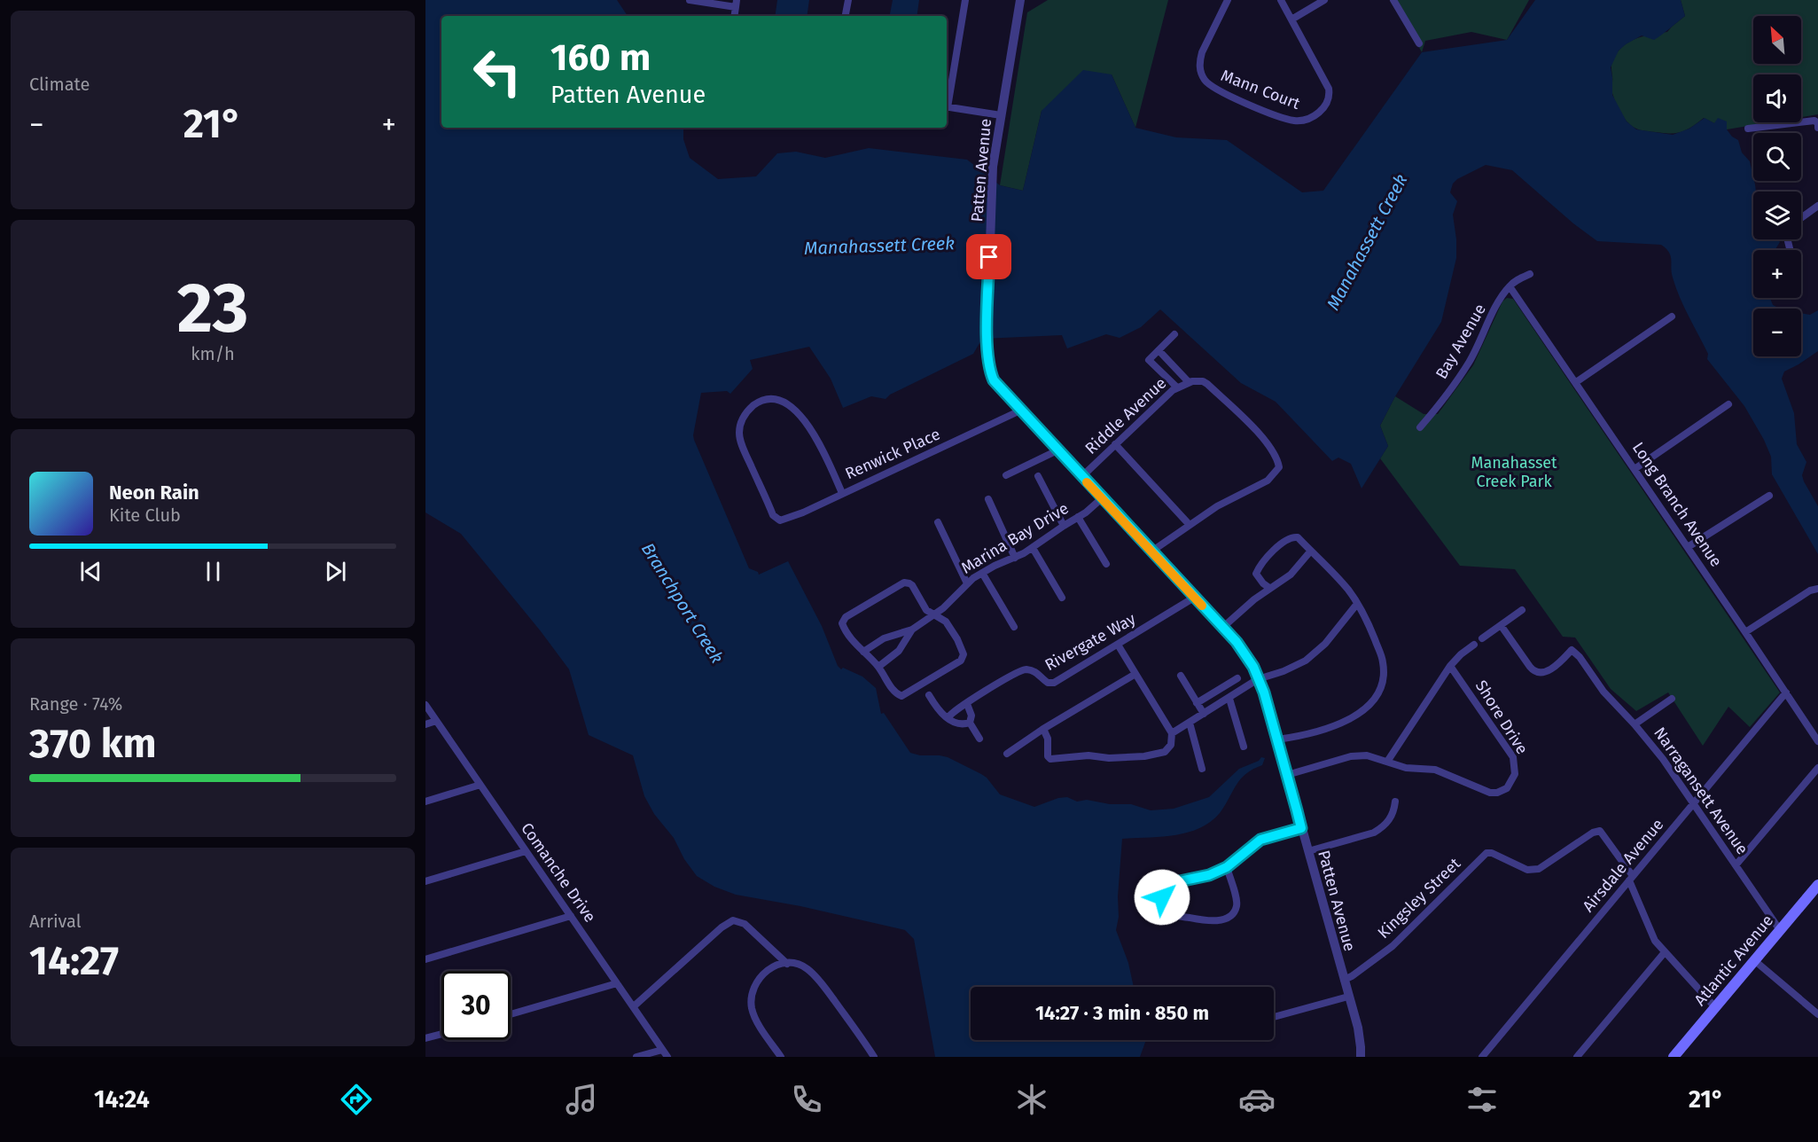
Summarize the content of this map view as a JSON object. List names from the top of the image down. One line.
{"streets":{"main road":["Atlantic Avenue"],"street":["Mann Court","Patten Avenue","Bay Avenue","Riddle Avenue","Renwick Place","Long Branch Avenue","Marina Bay Drive","Rivergate Way","Shore Drive","Narragansett Avenue","Airsdale Avenue","Comanche Drive","Kingsley Street"]},"crossings":[["Patten Avenue","Riddle Avenue"],["Patten Avenue","Renwick Place"],["Patten Avenue","Marina Bay Drive"],["Patten Avenue","Rivergate Way"],["Patten Avenue","Shore Drive"],["Patten Avenue","Kingsley Street"],["Bay Avenue","Long Branch Avenue"],["Long Branch Avenue","Airsdale Avenue"],["Narragansett Avenue","Airsdale Avenue"],["Narragansett Avenue","Atlantic Avenue"],["Airsdale Avenue","Kingsley Street"]],"water":["Manahassett Creek","Branchport Creek"],"parks":["Manahasset Creek Park"],"north":"top left","page":{"tile":["Climate",["23","km/h"],["Range · 74%","370 km"],["Arrival","14:27"]],"map_buttons":["+","−"],"turn":["160 m","Patten Avenue"],"heat":["−","21°","+"],"song":["Neon Rain","Kite Club"],"limit":"30","trip":"14:27 · 3 min · 850 m","tabs":["14:24","21°"]}}
